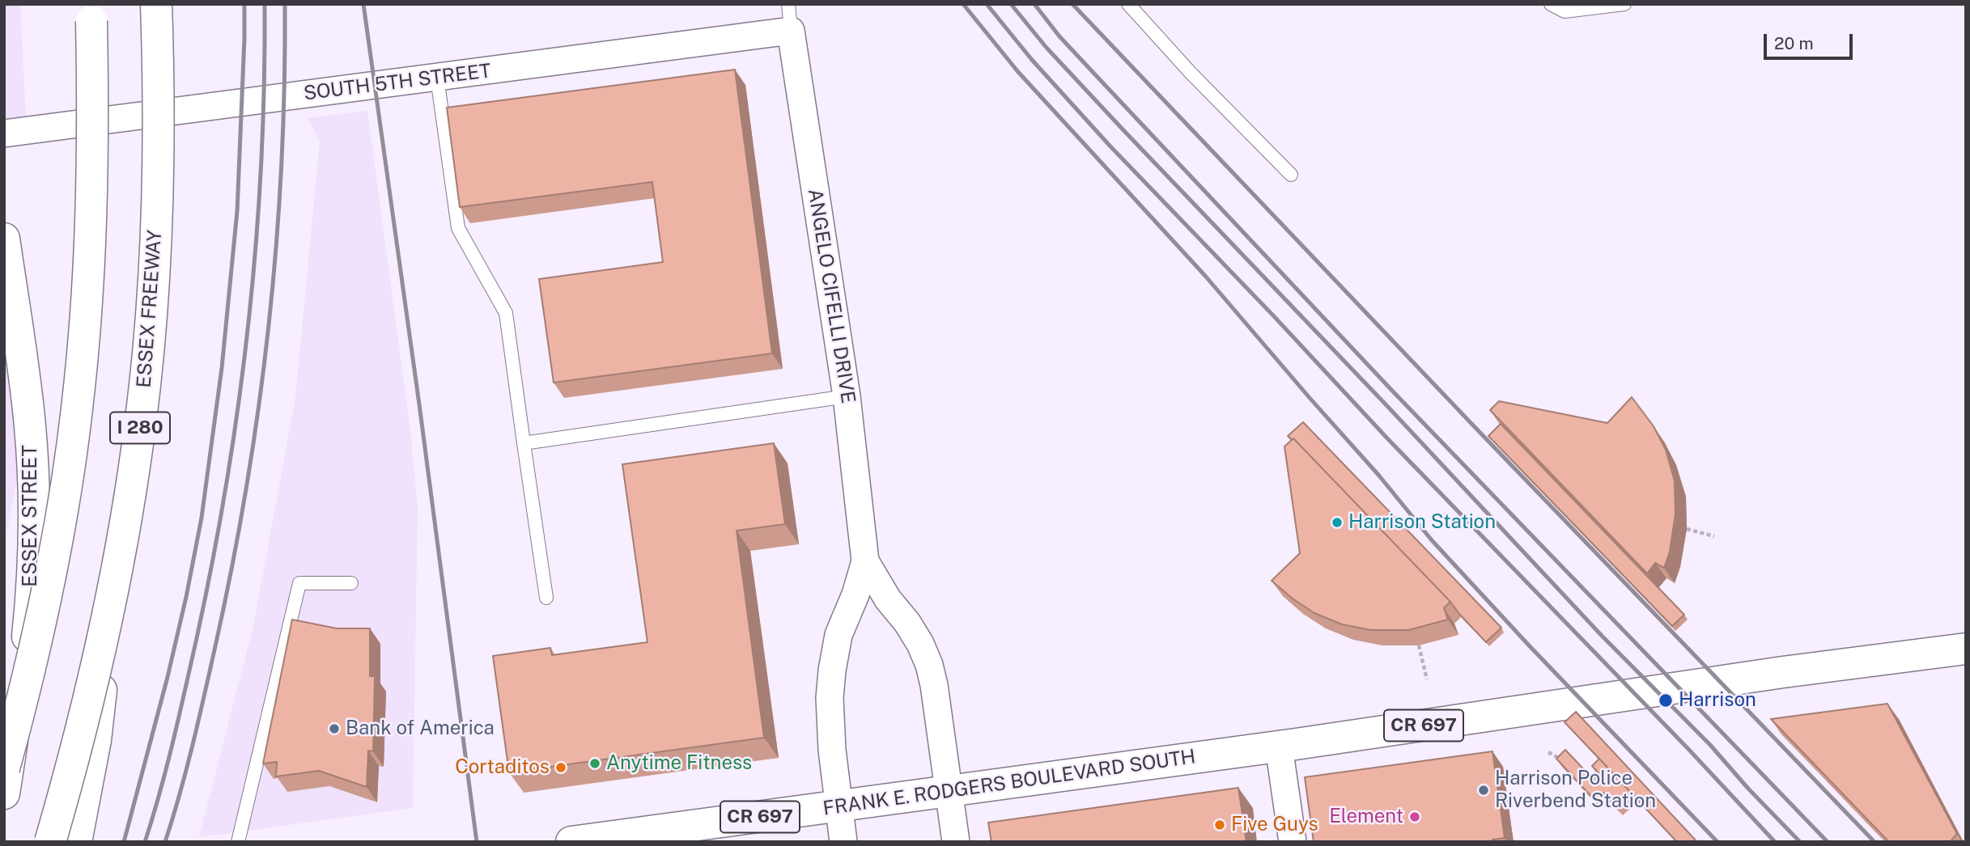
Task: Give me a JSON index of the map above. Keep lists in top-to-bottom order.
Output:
{
  "streets": {
    "main road": [
      "ESSEX FREEWAY",
      "I 280",
      "ESSEX STREET",
      "CR 697",
      "FRANK E. RODGERS BOULEVARD SOUTH"
    ],
    "street": ["SOUTH 5TH STREET", "ANGELO CIFELLI DRIVE"]
  },
  "crossings": [
    ["SOUTH 5TH STREET", "ANGELO CIFELLI DRIVE"],
    ["ANGELO CIFELLI DRIVE", "FRANK E. RODGERS BOULEVARD SOUTH"]
  ],
  "places": [
    "Harrison Station",
    "Harrison",
    "Bank of America",
    "Anytime Fitness",
    "Cortaditos",
    "Harrison Police Riverbend Station",
    "Element",
    "Five Guys"
  ],
  "scale_bar": "20 m"
}
